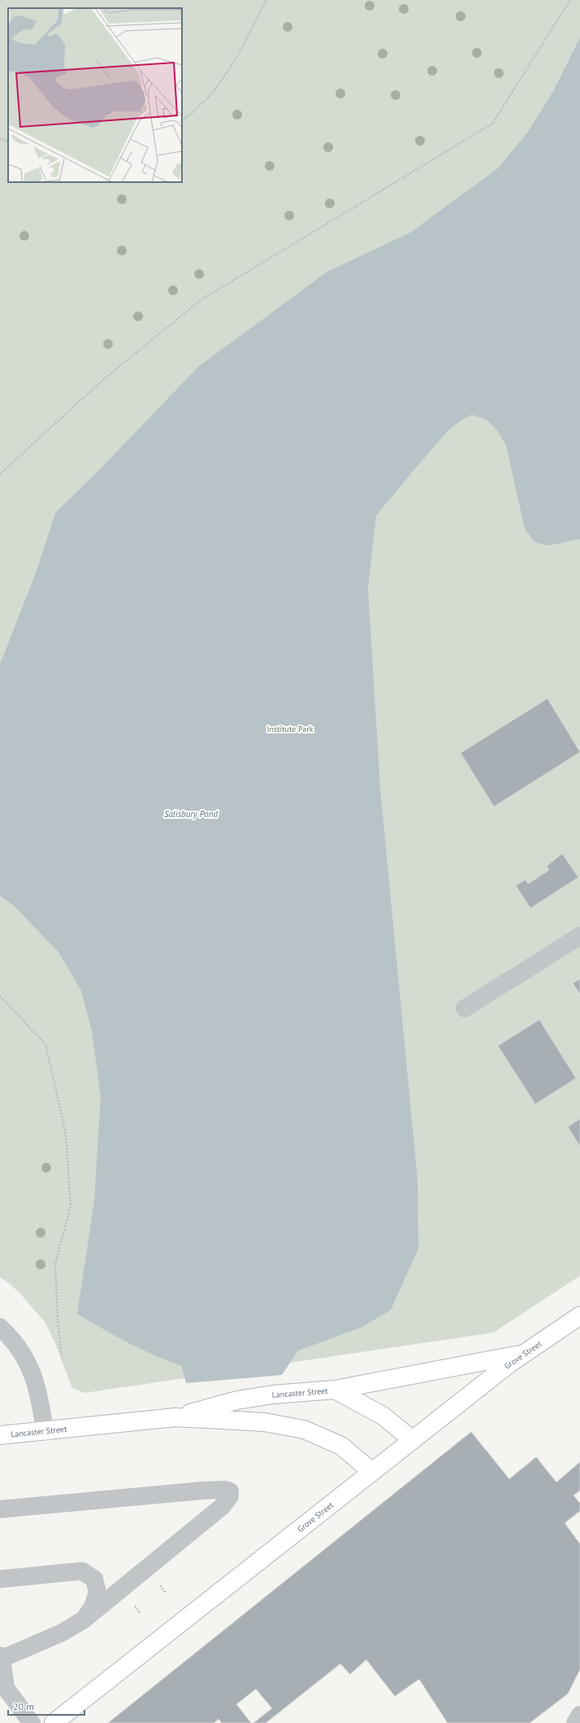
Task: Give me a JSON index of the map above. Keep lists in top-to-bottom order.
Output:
{
  "streets": {
    "main road": ["Grove Street", "Lancaster Street"]
  },
  "crossings": [
    ["Grove Street", "Lancaster Street"]
  ],
  "water": ["Salisbury Pond"],
  "parks": ["Institute Park"],
  "scale_bar": "20 m"
}
